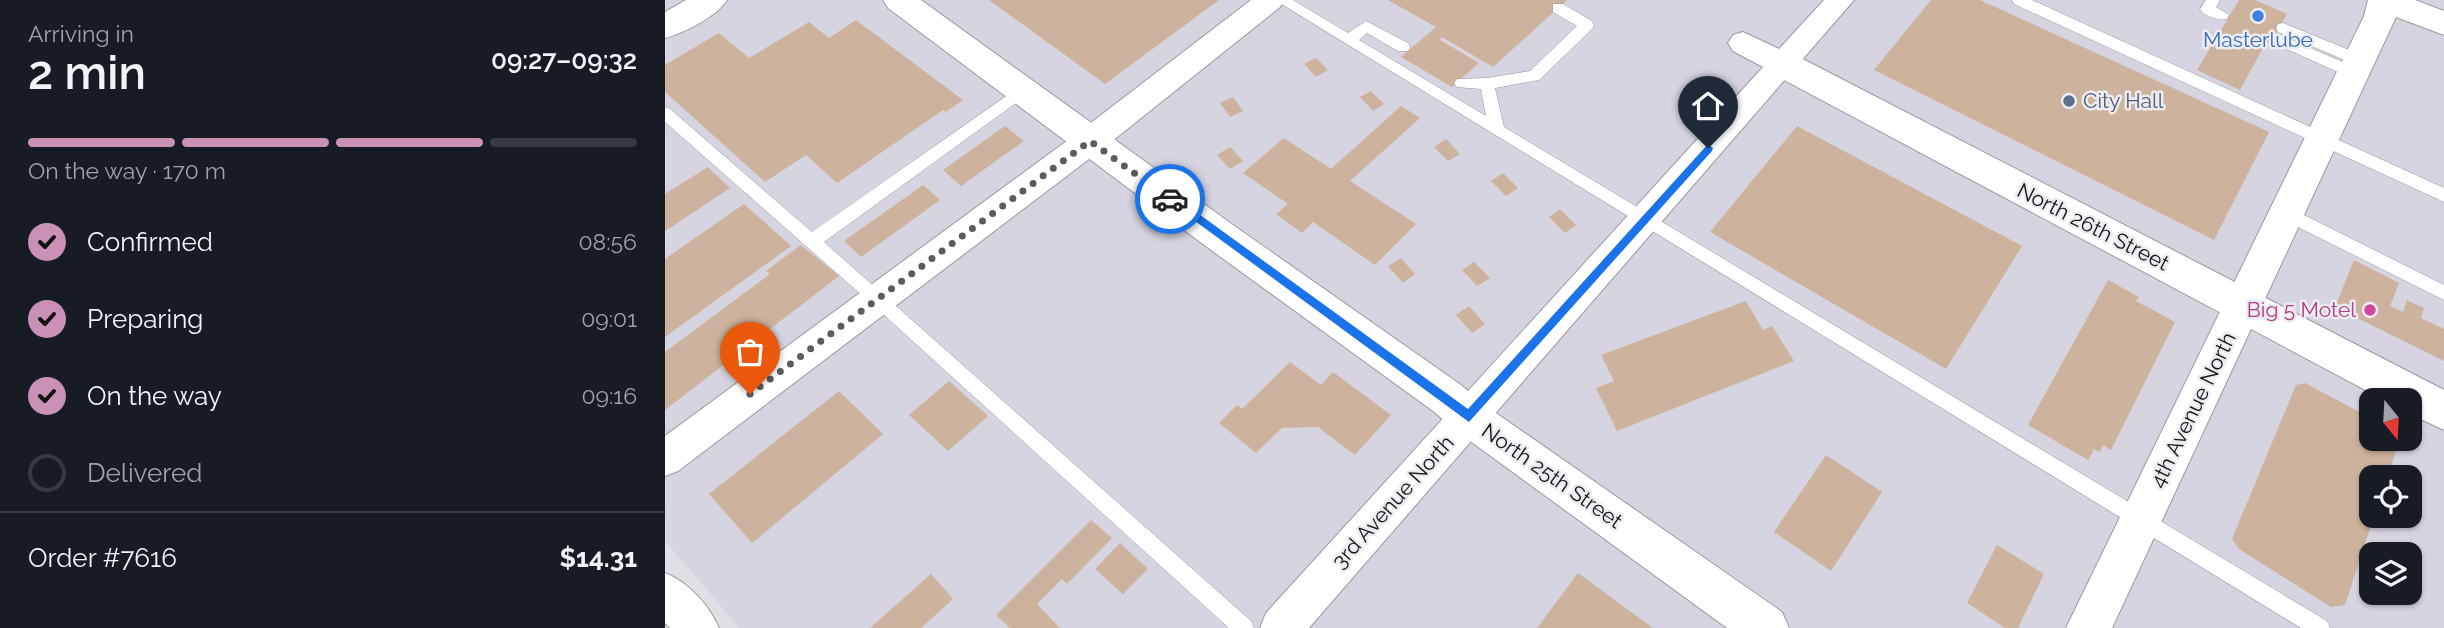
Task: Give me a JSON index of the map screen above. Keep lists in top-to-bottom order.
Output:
{
  "streets": {
    "street": [
      "North 26th Street",
      "4th Avenue North",
      "North 25th Street",
      "3rd Avenue North"
    ]
  },
  "crossings": [
    ["North 26th Street", "4th Avenue North"],
    ["North 26th Street", "3rd Avenue North"],
    ["North 25th Street", "3rd Avenue North"]
  ],
  "places": ["Masterlube", "City Hall", "Big 5 Motel"],
  "north": "bottom",
  "page": {
    "heading": ["2 min", "Arriving in", "09:27–09:32"],
    "panel": ["Order #7616", "$14.31"],
    "bar": "On the way · 170 m",
    "list": [
      ["Confirmed", "08:56"],
      ["Preparing", "09:01"],
      ["On the way", "09:16"],
      "Delivered"
    ]
  }
}
